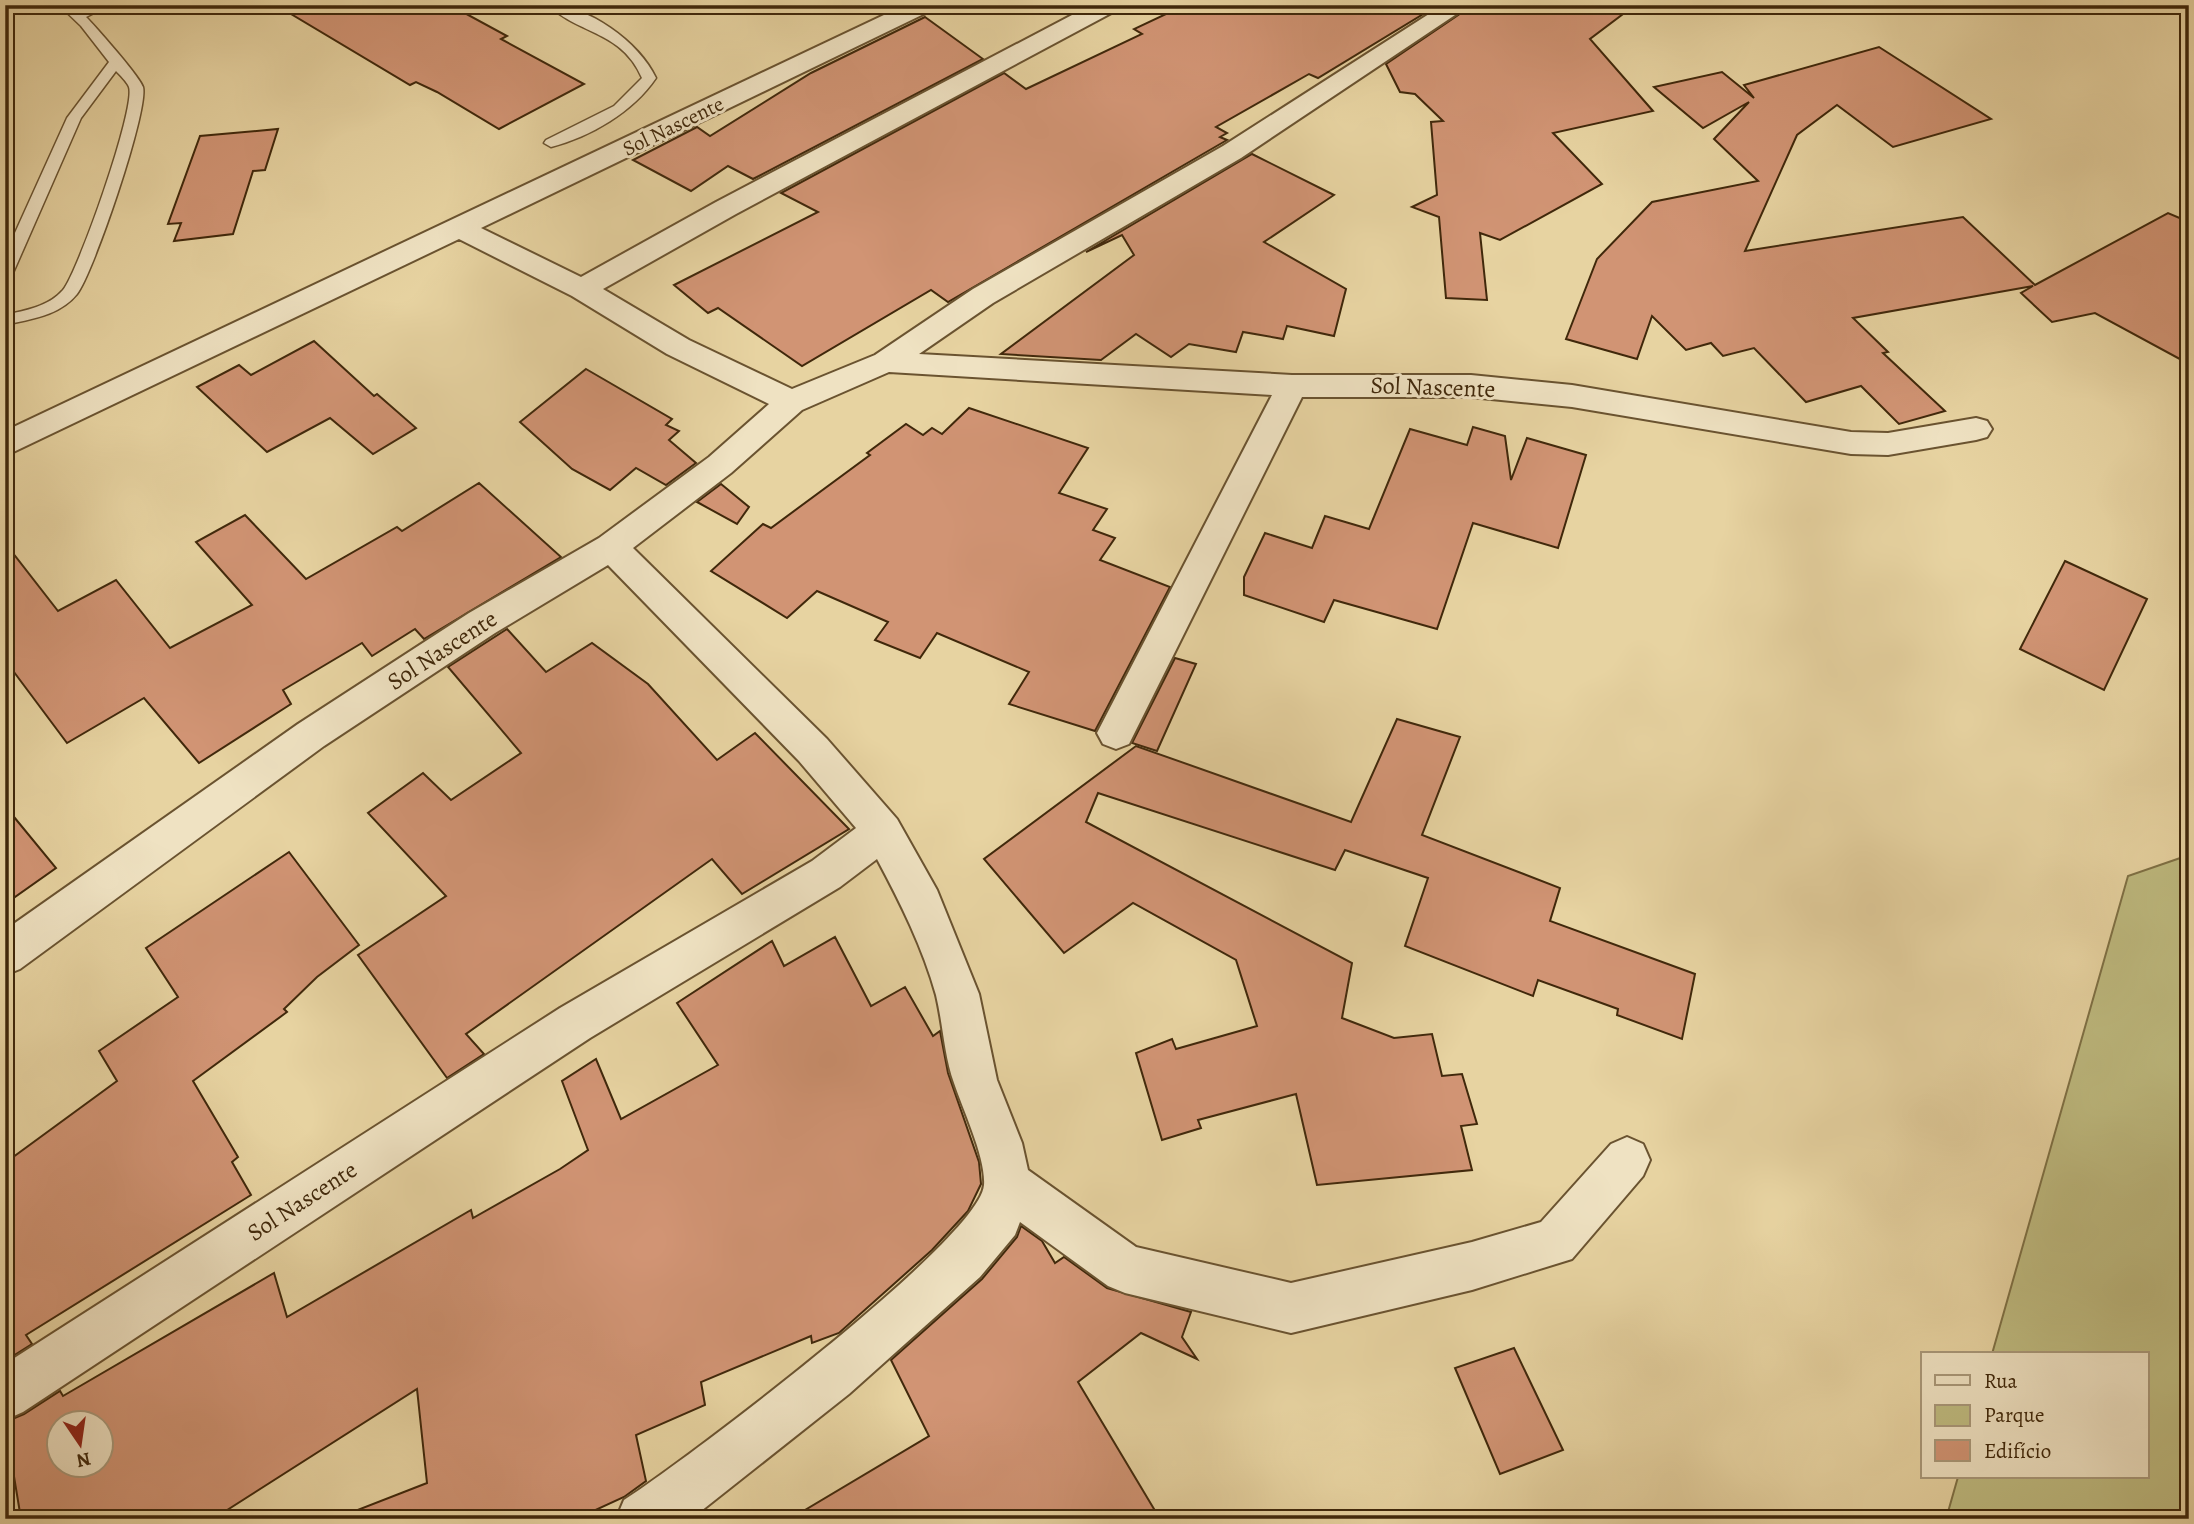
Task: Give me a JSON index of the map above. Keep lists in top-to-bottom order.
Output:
{
  "streets": {
    "street": ["Sol Nascente"]
  },
  "legend": ["Rua", "Parque", "Edifício"],
  "north": "bottom"
}
